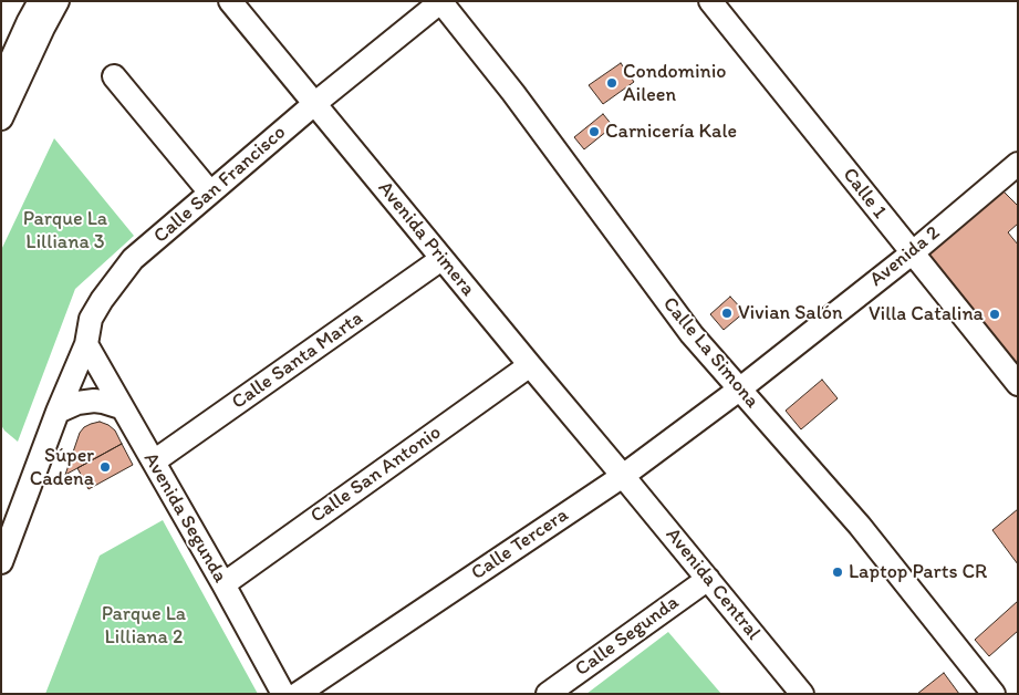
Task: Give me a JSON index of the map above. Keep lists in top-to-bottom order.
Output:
{
  "streets": {
    "street": [
      "Calle San Francisco",
      "Calle 1",
      "Avenida Primera",
      "Avenida 2",
      "Calle La Simona",
      "Calle Santa Marta",
      "Calle San Antonio",
      "Avenida Segunda",
      "Calle Tercera",
      "Avenida Central",
      "Calle Segunda"
    ]
  },
  "crossings": [
    ["Calle San Francisco", "Avenida Primera"],
    ["Calle San Francisco", "Calle La Simona"],
    ["Calle San Francisco", "Avenida Segunda"],
    ["Calle 1", "Avenida 2"],
    ["Avenida Primera", "Calle Santa Marta"],
    ["Avenida Primera", "Calle San Antonio"],
    ["Avenida Primera", "Calle Tercera"],
    ["Avenida Primera", "Avenida Central"],
    ["Avenida 2", "Calle La Simona"],
    ["Avenida 2", "Calle Tercera"],
    ["Calle La Simona", "Calle Tercera"],
    ["Calle Santa Marta", "Avenida Segunda"],
    ["Calle San Antonio", "Avenida Segunda"],
    ["Calle Tercera", "Avenida Central"],
    ["Avenida Central", "Calle Segunda"]
  ],
  "parks": ["Parque La Lilliana 3", "Parque La Lilliana 2"],
  "places": [
    "Condominio Aileen",
    "Carnicería Kale",
    "Vivian Salón",
    "Villa Catalina",
    "Súper Cadena",
    "Laptop Parts CR"
  ]
}
